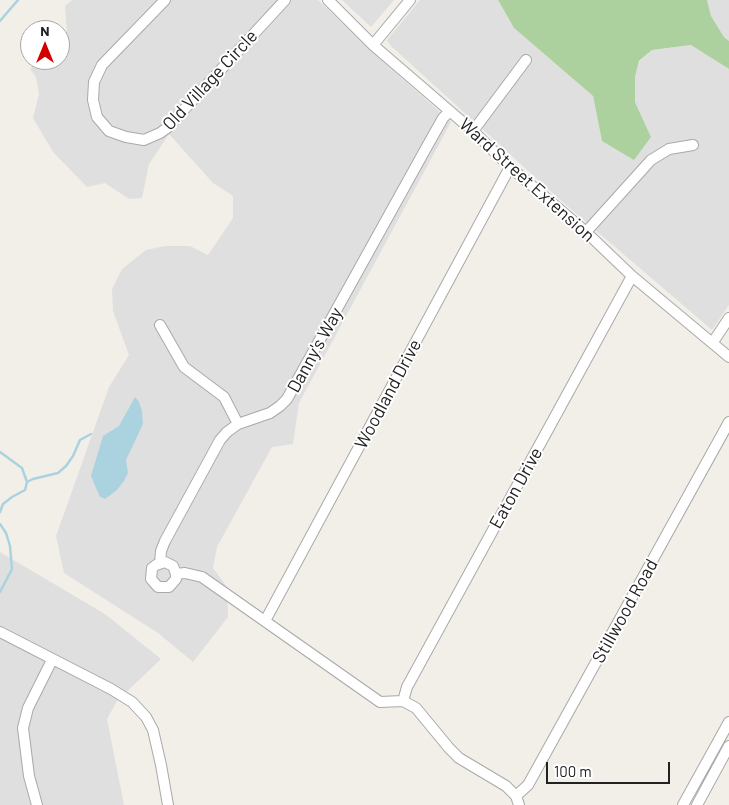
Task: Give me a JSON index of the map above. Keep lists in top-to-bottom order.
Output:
{
  "streets": {
    "street": [
      "Old Village Circle",
      "Ward Street Extension",
      "Danny's Way",
      "Woodland Drive",
      "Eaton Drive",
      "Stillwood Road"
    ]
  },
  "crossings": [
    ["Ward Street Extension", "Danny's Way"],
    ["Ward Street Extension", "Woodland Drive"],
    ["Ward Street Extension", "Eaton Drive"]
  ],
  "scale_bar": "100 m",
  "north": "top"
}
